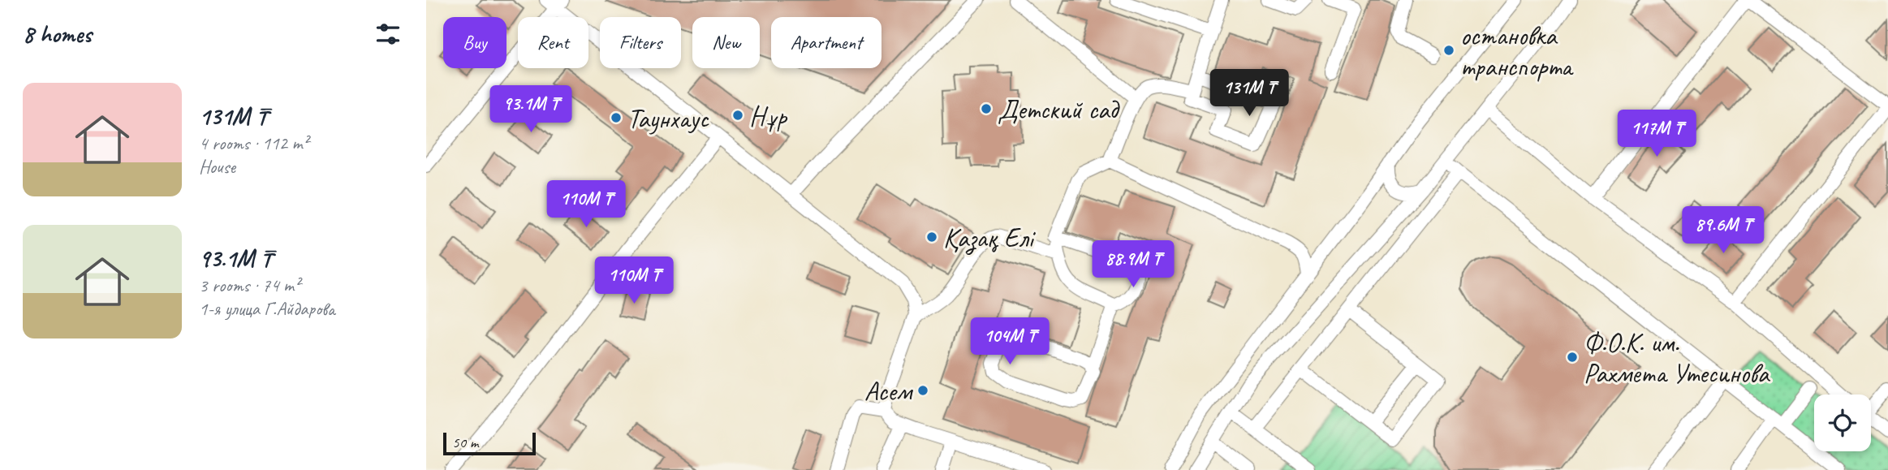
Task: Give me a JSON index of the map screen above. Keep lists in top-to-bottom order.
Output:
{
  "places": [
    "остановка транспорта",
    "Детский сад",
    "Нұр",
    "Таунхаус",
    "Қазақ Елі",
    "Ф.О.К. им. Рахмета Утесинова",
    "Асем"
  ],
  "scale_bar": "50 m",
  "page": {
    "heading": "8 homes",
    "chip": [
      "Buy",
      "Rent",
      "Filters",
      "New",
      "Apartment"
    ],
    "list": [
      {
        "name": "131M ₸",
        "note": "4 rooms · 112 m² · House"
      },
      {
        "name": "93.1M ₸",
        "note": "3 rooms · 74 m² · 1-я улица Г.Айдарова"
      }
    ],
    "price": [
      "131M ₸",
      "93.1M ₸",
      "117M ₸",
      "110M ₸",
      "89.6M ₸",
      "88.9M ₸",
      "110M ₸",
      "104M ₸"
    ],
    "scale": "50 m"
  }
}
